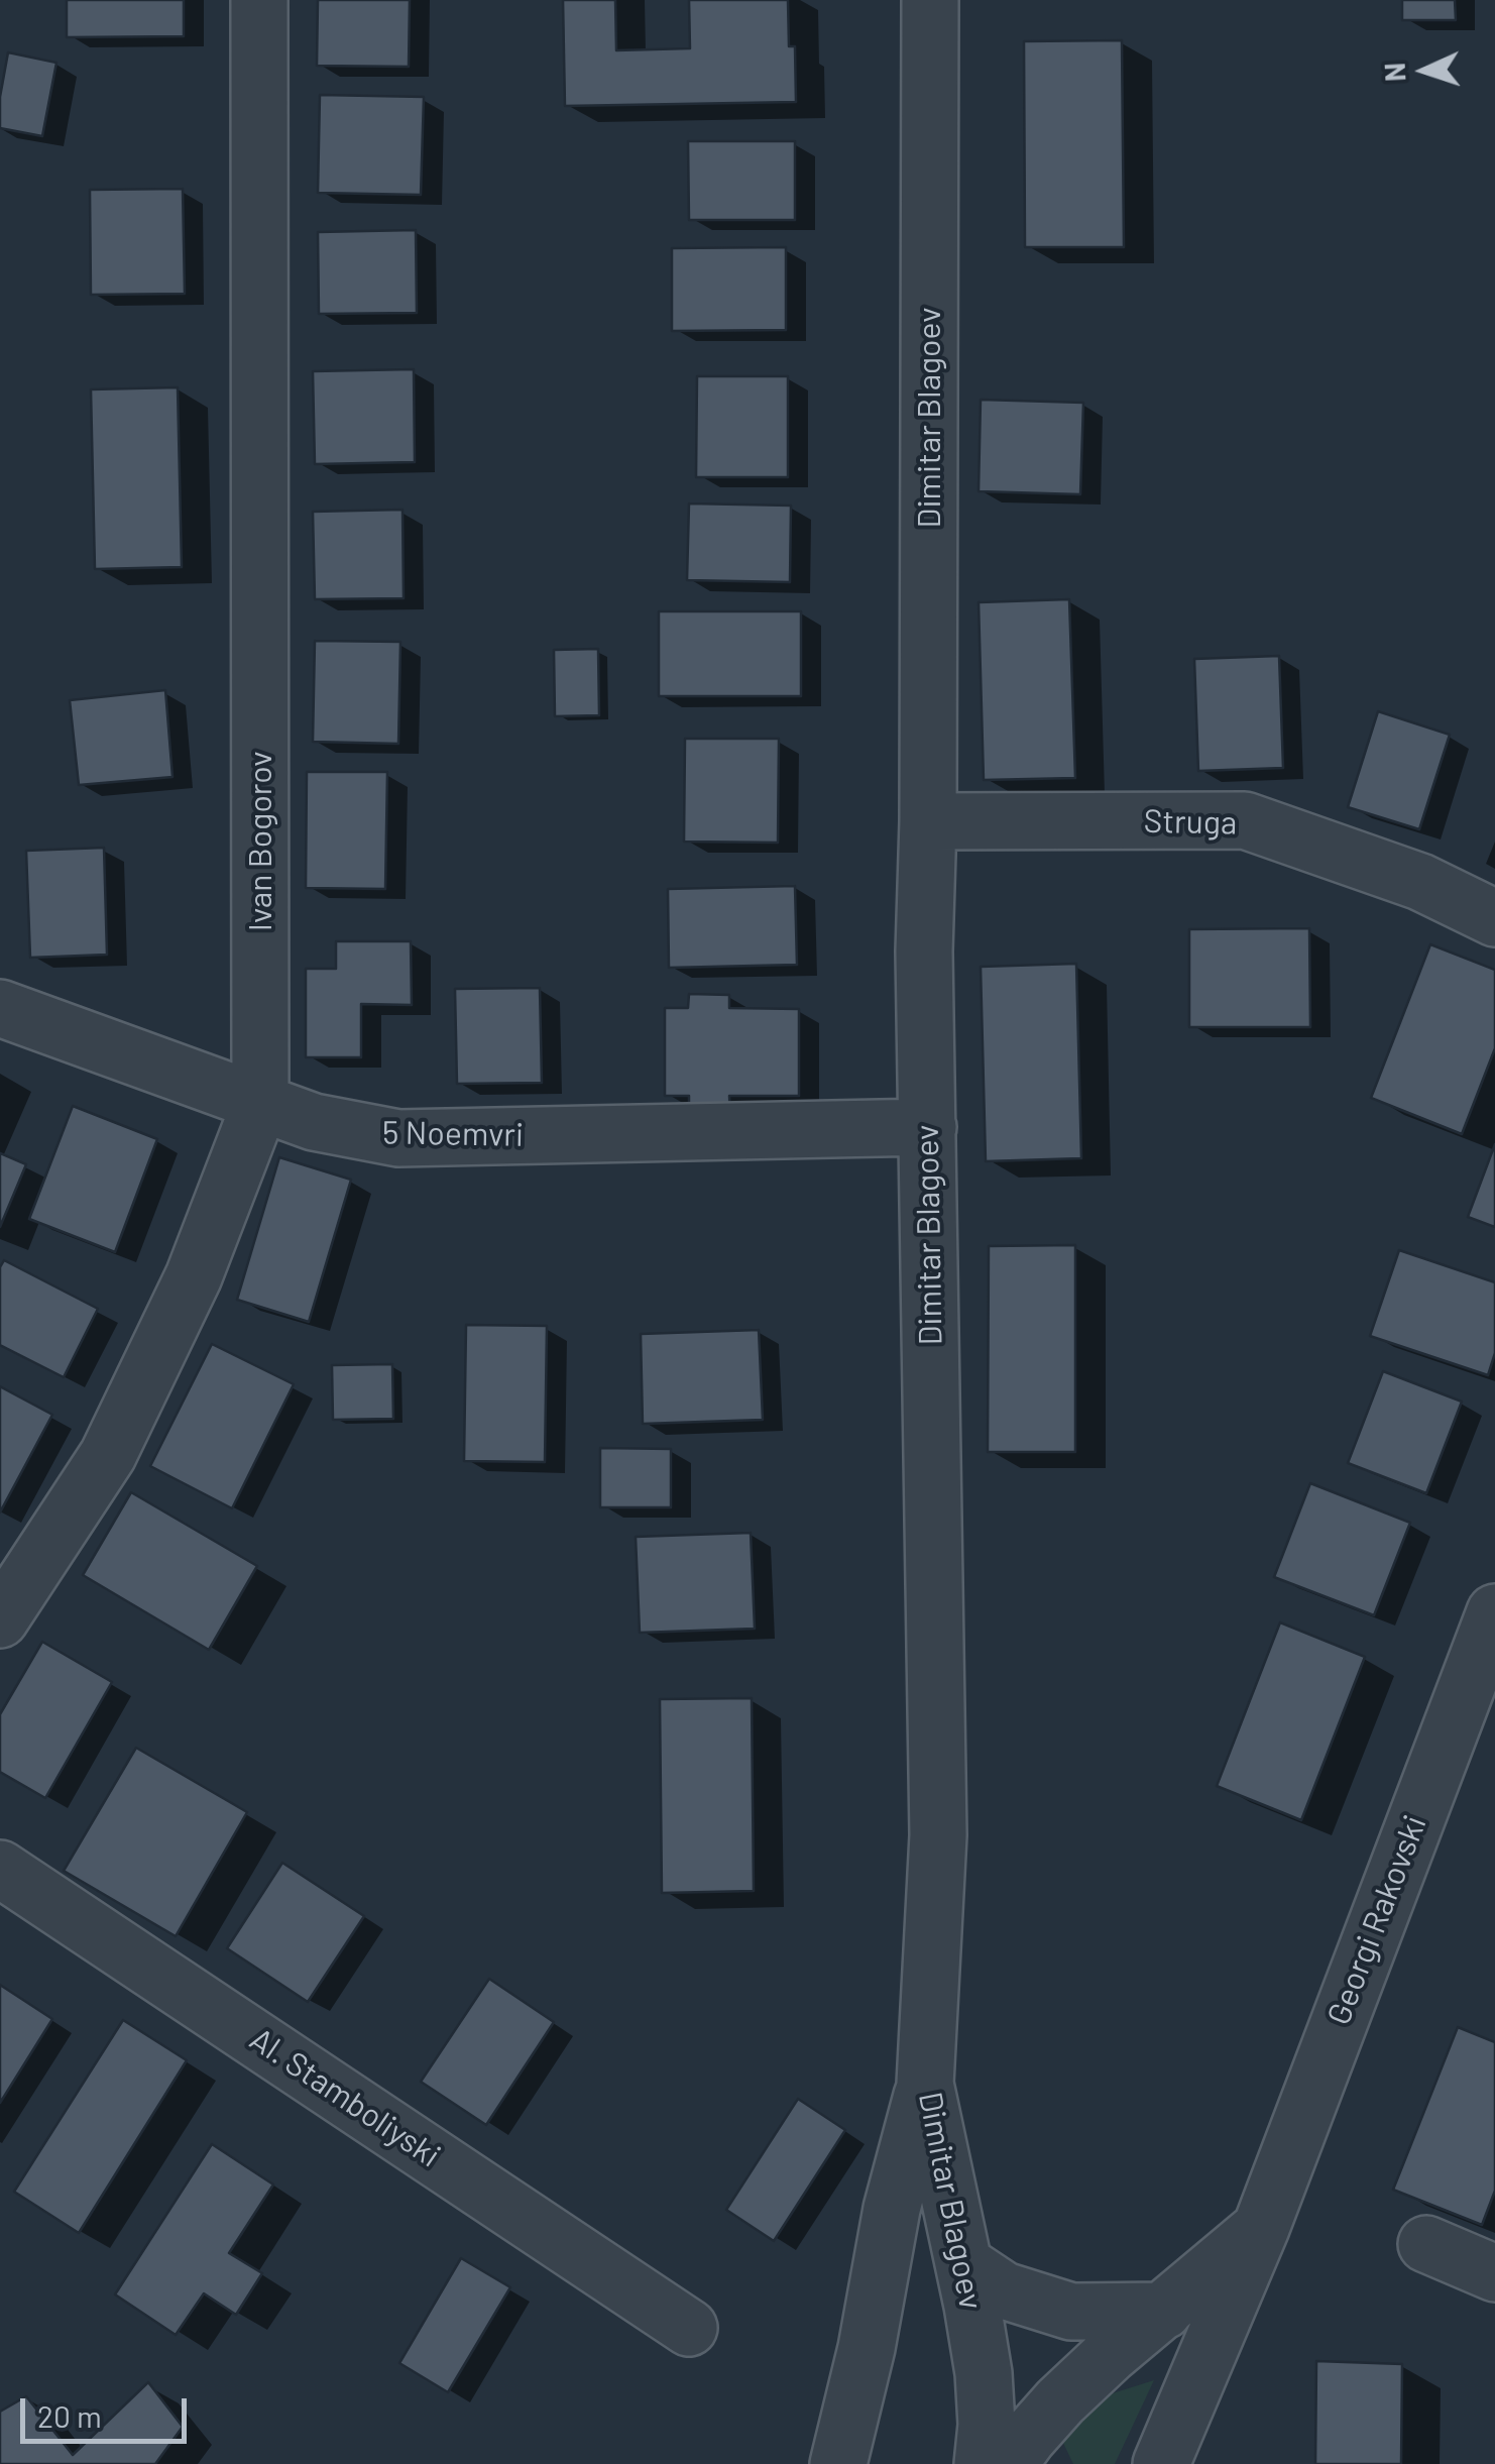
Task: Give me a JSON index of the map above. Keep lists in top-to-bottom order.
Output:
{
  "streets": {
    "street": [
      "Dimitar Blagoev",
      "Struga",
      "Ivan Bogorov",
      "5 Noemvri",
      "Georgi Rakovski",
      "Al. Stamboliyski"
    ]
  },
  "crossings": [
    ["Dimitar Blagoev", "Struga"],
    ["Dimitar Blagoev", "5 Noemvri"],
    ["Ivan Bogorov", "5 Noemvri"]
  ],
  "scale_bar": "20 m",
  "north": "left"
}
